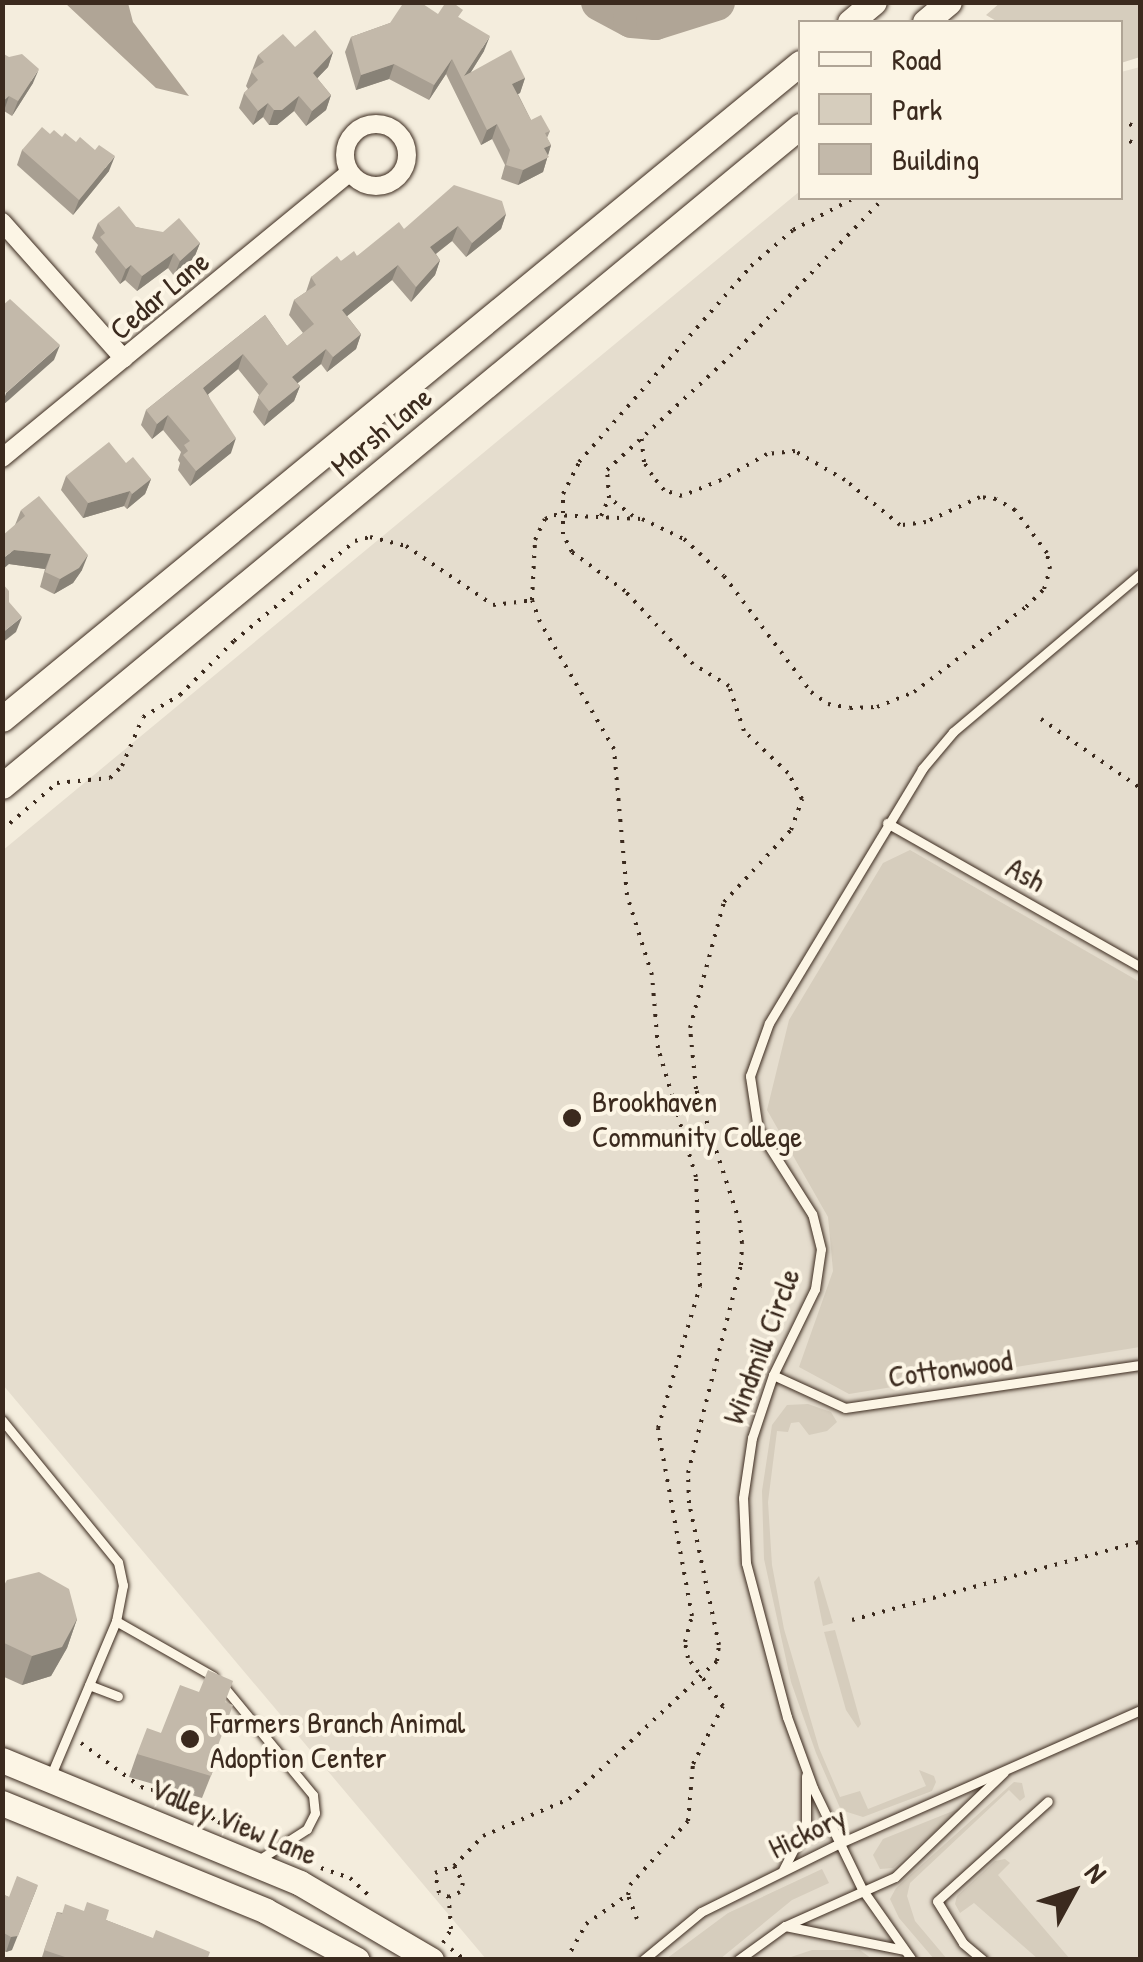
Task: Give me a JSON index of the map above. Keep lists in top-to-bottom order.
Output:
{
  "streets": {
    "main road": ["Marsh Lane", "Valley View Lane"],
    "street": ["Cedar Lane"],
    "lane": [
      "Ash",
      "Windmill Circle",
      "Cottonwood",
      "Hickory"
    ]
  },
  "crossings": [
    ["Ash", "Windmill Circle"],
    ["Windmill Circle", "Cottonwood"],
    ["Windmill Circle", "Hickory"]
  ],
  "places": ["Brookhaven Community College", "Farmers Branch Animal Adoption Center"],
  "legend": ["Road", "Park", "Building"],
  "north": "top right"
}
